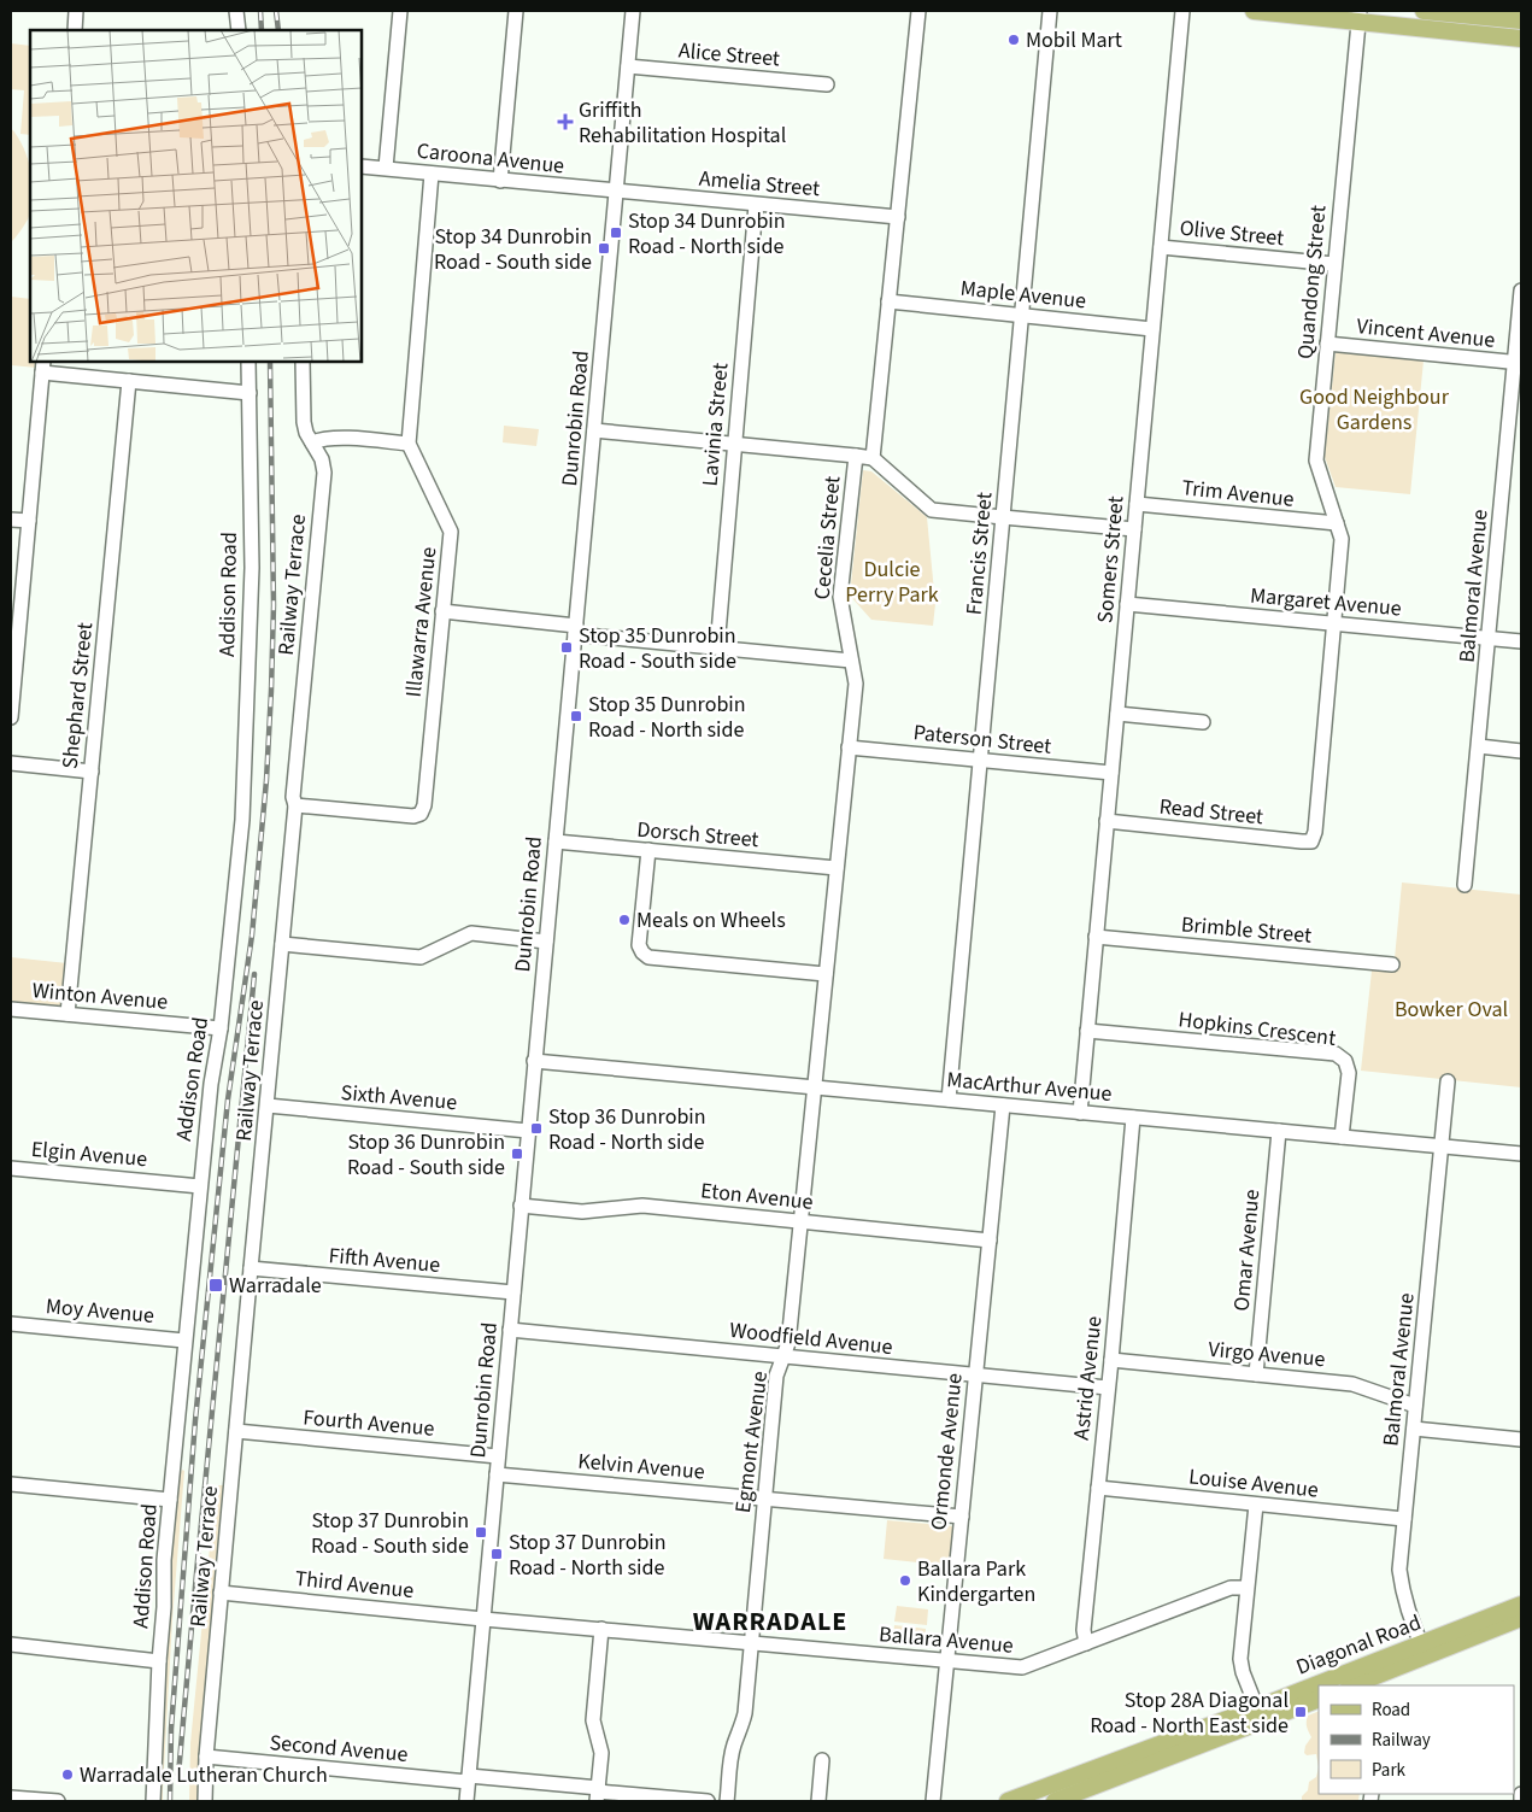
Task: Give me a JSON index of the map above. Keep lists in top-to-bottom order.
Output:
{
  "streets": {
    "main road": ["Diagonal Road"],
    "street": [
      "Alice Street",
      "Caroona Avenue",
      "Amelia Street",
      "Olive Street",
      "Quandong Street",
      "Maple Avenue",
      "Vincent Avenue",
      "Dunrobin Road",
      "Lavinia Street",
      "Trim Avenue",
      "Cecelia Street",
      "Francis Street",
      "Somers Street",
      "Railway Terrace",
      "Balmoral Avenue",
      "Addison Road",
      "Margaret Avenue",
      "Illawarra Avenue",
      "Shephard Street",
      "Paterson Street",
      "Read Street",
      "Dorsch Street",
      "Brimble Street",
      "Winton Avenue",
      "Hopkins Crescent",
      "MacArthur Avenue",
      "Sixth Avenue",
      "Elgin Avenue",
      "Eton Avenue",
      "Omar Avenue",
      "Fifth Avenue",
      "Moy Avenue",
      "Woodfield Avenue",
      "Virgo Avenue",
      "Astrid Avenue",
      "Fourth Avenue",
      "Egmont Avenue",
      "Ormonde Avenue",
      "Kelvin Avenue",
      "Louise Avenue",
      "Third Avenue",
      "Ballara Avenue",
      "Second Avenue"
    ]
  },
  "crossings": [
    ["Alice Street", "Dunrobin Road"],
    ["Caroona Avenue", "Amelia Street"],
    ["Caroona Avenue", "Dunrobin Road"],
    ["Amelia Street", "Dunrobin Road"],
    ["Amelia Street", "Lavinia Street"],
    ["Olive Street", "Quandong Street"],
    ["Olive Street", "Somers Street"],
    ["Quandong Street", "Vincent Avenue"],
    ["Quandong Street", "Trim Avenue"],
    ["Quandong Street", "Margaret Avenue"],
    ["Quandong Street", "Read Street"],
    ["Maple Avenue", "Francis Street"],
    ["Maple Avenue", "Somers Street"],
    ["Vincent Avenue", "Balmoral Avenue"],
    ["Dunrobin Road", "Dorsch Street"],
    ["Dunrobin Road", "MacArthur Avenue"],
    ["Dunrobin Road", "Sixth Avenue"],
    ["Dunrobin Road", "Eton Avenue"],
    ["Dunrobin Road", "Fifth Avenue"],
    ["Dunrobin Road", "Woodfield Avenue"],
    ["Dunrobin Road", "Fourth Avenue"],
    ["Dunrobin Road", "Kelvin Avenue"],
    ["Dunrobin Road", "Third Avenue"],
    ["Dunrobin Road", "Ballara Avenue"],
    ["Dunrobin Road", "Second Avenue"],
    ["Trim Avenue", "Somers Street"],
    ["Cecelia Street", "Paterson Street"],
    ["Cecelia Street", "Dorsch Street"],
    ["Cecelia Street", "MacArthur Avenue"],
    ["Cecelia Street", "Egmont Avenue"],
    ["Francis Street", "Paterson Street"],
    ["Francis Street", "MacArthur Avenue"],
    ["Somers Street", "Margaret Avenue"],
    ["Somers Street", "Paterson Street"],
    ["Somers Street", "Read Street"],
    ["Somers Street", "Brimble Street"],
    ["Somers Street", "Hopkins Crescent"],
    ["Somers Street", "MacArthur Avenue"],
    ["Railway Terrace", "Illawarra Avenue"],
    ["Railway Terrace", "Sixth Avenue"],
    ["Railway Terrace", "Fifth Avenue"],
    ["Railway Terrace", "Fourth Avenue"],
    ["Railway Terrace", "Third Avenue"],
    ["Railway Terrace", "Second Avenue"],
    ["Balmoral Avenue", "Margaret Avenue"],
    ["Balmoral Avenue", "MacArthur Avenue"],
    ["Balmoral Avenue", "Virgo Avenue"],
    ["Balmoral Avenue", "Louise Avenue"],
    ["Balmoral Avenue", "Diagonal Road"],
    ["Addison Road", "Winton Avenue"],
    ["Addison Road", "Elgin Avenue"],
    ["Addison Road", "Moy Avenue"],
    ["Shephard Street", "Winton Avenue"],
    ["Hopkins Crescent", "MacArthur Avenue"],
    ["MacArthur Avenue", "Omar Avenue"],
    ["MacArthur Avenue", "Astrid Avenue"],
    ["MacArthur Avenue", "Egmont Avenue"],
    ["MacArthur Avenue", "Ormonde Avenue"],
    ["Eton Avenue", "Egmont Avenue"],
    ["Eton Avenue", "Ormonde Avenue"],
    ["Omar Avenue", "Virgo Avenue"],
    ["Woodfield Avenue", "Astrid Avenue"],
    ["Woodfield Avenue", "Egmont Avenue"],
    ["Woodfield Avenue", "Ormonde Avenue"],
    ["Virgo Avenue", "Astrid Avenue"],
    ["Astrid Avenue", "Louise Avenue"],
    ["Astrid Avenue", "Ballara Avenue"],
    ["Egmont Avenue", "Kelvin Avenue"],
    ["Egmont Avenue", "Ballara Avenue"],
    ["Ormonde Avenue", "Kelvin Avenue"],
    ["Ormonde Avenue", "Ballara Avenue"],
    ["Third Avenue", "Ballara Avenue"]
  ],
  "districts": ["WARRADALE"],
  "parks": ["Good Neighbour Gardens", "Dulcie Perry Park", "Bowker Oval"],
  "places": {
    "other": [
      "Mobil Mart",
      "Meals on Wheels",
      "Ballara Park Kindergarten",
      "Warradale Lutheran Church"
    ],
    "health": ["Griffith Rehabilitation Hospital"],
    "transit": [
      "Stop 34 Dunrobin Road - North side",
      "Stop 34 Dunrobin Road - South side",
      "Stop 35 Dunrobin Road - South side",
      "Stop 35 Dunrobin Road - North side",
      "Stop 36 Dunrobin Road - North side",
      "Stop 36 Dunrobin Road - South side",
      "Warradale",
      "Stop 37 Dunrobin Road - South side",
      "Stop 37 Dunrobin Road - North side",
      "Stop 28A Diagonal Road - North East side"
    ]
  },
  "legend": ["Road", "Railway", "Park"]
}
